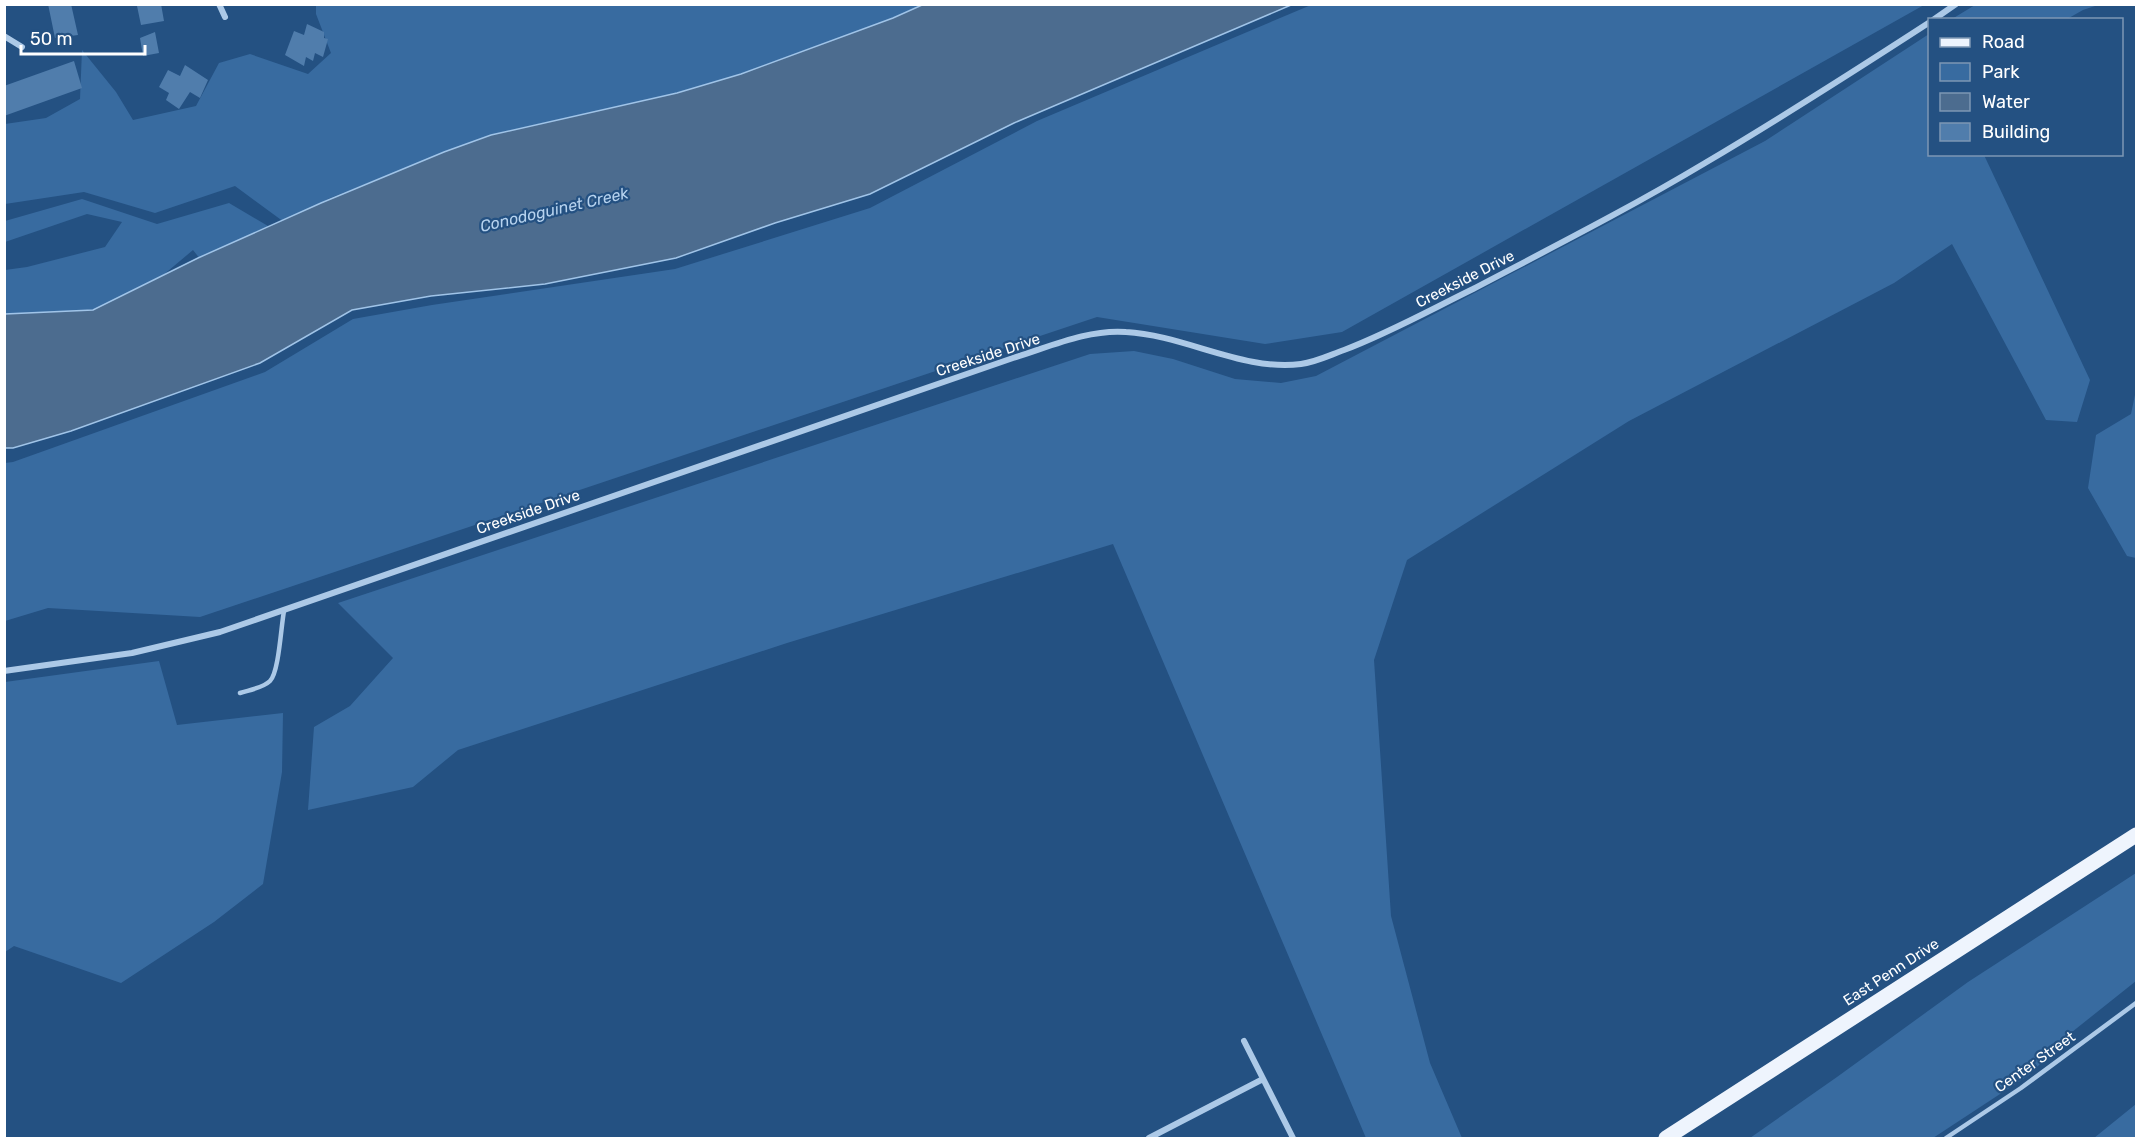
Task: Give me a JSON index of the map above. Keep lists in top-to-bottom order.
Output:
{
  "streets": {
    "main road": ["East Penn Drive"],
    "street": ["Creekside Drive"],
    "lane": ["Center Street"]
  },
  "water": ["Conodoguinet Creek"],
  "legend": [
    "Road",
    "Park",
    "Water",
    "Building"
  ],
  "scale_bar": "50 m"
}
